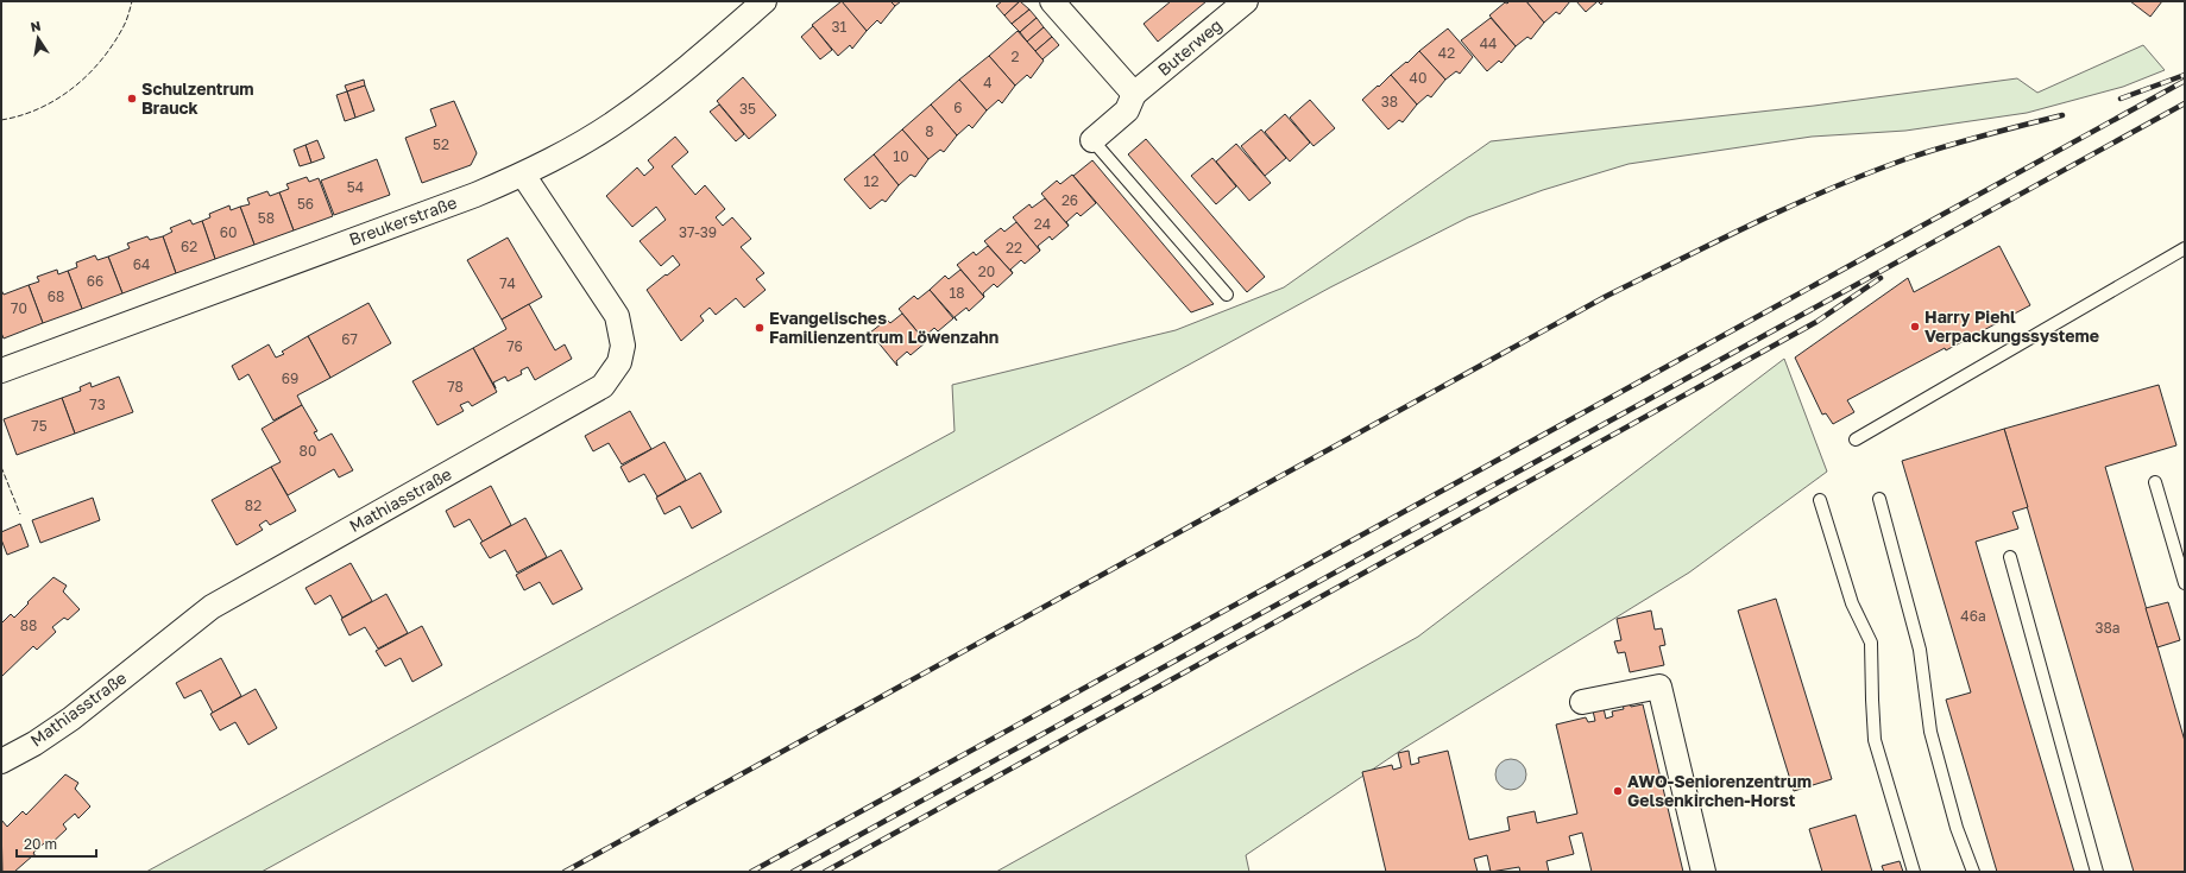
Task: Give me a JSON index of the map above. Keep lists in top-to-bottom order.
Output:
{
  "streets": {
    "street": ["Buterweg", "Breukerstraße", "Mathiasstraße"]
  },
  "crossings": [
    ["Breukerstraße", "Mathiasstraße"]
  ],
  "places": [
    "Schulzentrum Brauck",
    "Harry Piehl Verpackungssysteme",
    "Evangelisches Familienzentrum Löwenzahn",
    "AWO-Seniorenzentrum Gelsenkirchen-Horst"
  ],
  "house_numbers": [
    "31",
    "44",
    "42",
    "2",
    "40",
    "4",
    "38",
    "6",
    "35",
    "8",
    "52",
    "10",
    "12",
    "54",
    "26",
    "56",
    "58",
    "24",
    "60",
    "37-39",
    "62",
    "22",
    "64",
    "20",
    "66",
    "74",
    "18",
    "68",
    "70",
    "67",
    "76",
    "69",
    "78",
    "73",
    "75",
    "80",
    "82",
    "46a",
    "88",
    "38a"
  ],
  "scale_bar": "20 m",
  "north": "top"
}
